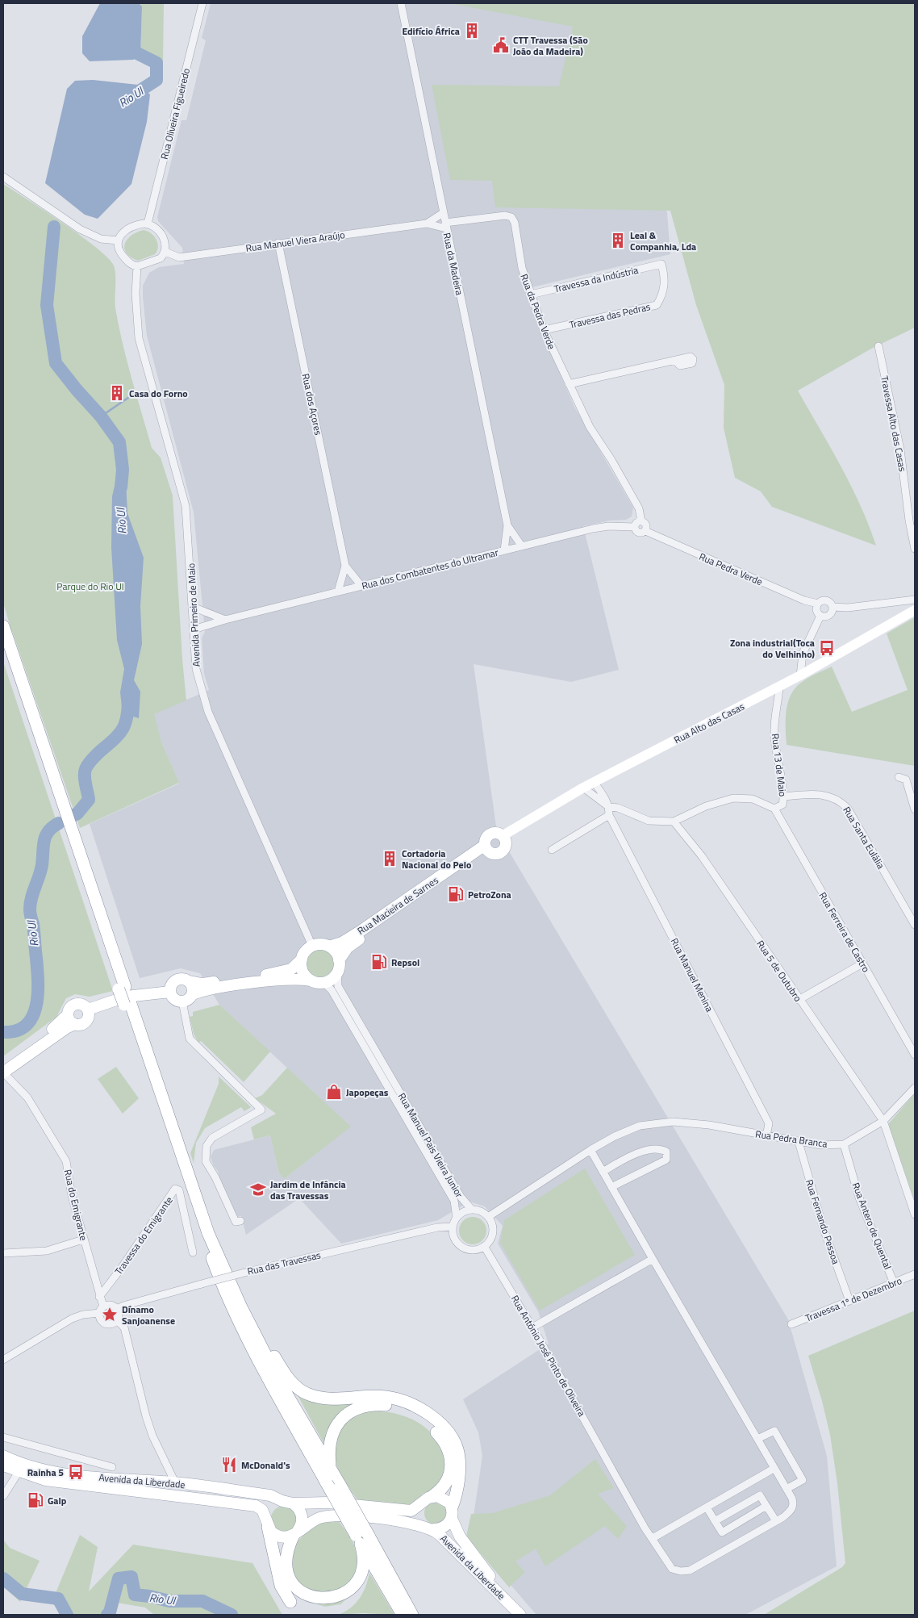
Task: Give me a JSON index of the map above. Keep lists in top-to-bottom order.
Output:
{
  "streets": {
    "main road": ["Rua Alto das Casas", "Rua Macieira de Sarnes", "Avenida da Liberdade"],
    "street": [
      "Rua Oliveira Figueiredo",
      "Rua Manuel Viera Araújo",
      "Rua da Madeira",
      "Travessa da Indústria",
      "Rua da Pedra Verde",
      "Travessa das Pedras",
      "Rua dos Açores",
      "Travessa Alto das Casas",
      "Rua dos Combatentes do Ultramar",
      "Rua Pedra Verde",
      "Avenida Primeiro de Maio",
      "Rua 13 de Maio",
      "Rua Santa Eulália",
      "Rua Ferreira de Castro",
      "Rua 5 de Outubro",
      "Rua Manuel Menina",
      "Rua Pedra Branca",
      "Rua Manuel Pais Vieira Junior",
      "Rua do Emigrante",
      "Rua Fernando Pessoa",
      "Rua Antero de Quental",
      "Travessa do Emigrante",
      "Rua das Travessas",
      "Travessa 1º de Dezembro",
      "Rua António José Pinto de Oliveira"
    ]
  },
  "crossings": [
    ["Rua Oliveira Figueiredo", "Rua Manuel Viera Araújo"],
    ["Rua Oliveira Figueiredo", "Avenida Primeiro de Maio"],
    ["Rua Manuel Viera Araújo", "Rua da Madeira"],
    ["Rua Manuel Viera Araújo", "Rua da Pedra Verde"],
    ["Rua Manuel Viera Araújo", "Rua dos Açores"],
    ["Rua Manuel Viera Araújo", "Avenida Primeiro de Maio"],
    ["Rua da Madeira", "Rua da Pedra Verde"],
    ["Rua da Madeira", "Rua dos Combatentes do Ultramar"],
    ["Travessa da Indústria", "Rua da Pedra Verde"],
    ["Travessa da Indústria", "Travessa das Pedras"],
    ["Rua da Pedra Verde", "Travessa das Pedras"],
    ["Rua da Pedra Verde", "Rua dos Combatentes do Ultramar"],
    ["Rua da Pedra Verde", "Rua Pedra Verde"],
    ["Rua dos Açores", "Rua dos Combatentes do Ultramar"],
    ["Rua dos Combatentes do Ultramar", "Rua Pedra Verde"],
    ["Rua dos Combatentes do Ultramar", "Avenida Primeiro de Maio"],
    ["Avenida Primeiro de Maio", "Rua Macieira de Sarnes"],
    ["Avenida Primeiro de Maio", "Rua Manuel Pais Vieira Junior"],
    ["Rua Alto das Casas", "Rua 13 de Maio"],
    ["Rua Alto das Casas", "Rua Macieira de Sarnes"],
    ["Rua 13 de Maio", "Rua Santa Eulália"],
    ["Rua 13 de Maio", "Rua Ferreira de Castro"],
    ["Rua 13 de Maio", "Rua 5 de Outubro"],
    ["Rua Macieira de Sarnes", "Rua Manuel Pais Vieira Junior"],
    ["Rua 5 de Outubro", "Rua Pedra Branca"],
    ["Rua Manuel Menina", "Rua Pedra Branca"],
    ["Rua Pedra Branca", "Rua Fernando Pessoa"],
    ["Rua Pedra Branca", "Rua Antero de Quental"],
    ["Rua Manuel Pais Vieira Junior", "Rua das Travessas"],
    ["Rua Manuel Pais Vieira Junior", "Rua António José Pinto de Oliveira"],
    ["Rua do Emigrante", "Travessa do Emigrante"],
    ["Rua do Emigrante", "Rua das Travessas"],
    ["Rua Fernando Pessoa", "Travessa 1º de Dezembro"],
    ["Rua Antero de Quental", "Travessa 1º de Dezembro"],
    ["Rua das Travessas", "Rua António José Pinto de Oliveira"]
  ],
  "water": ["Rio Ul"],
  "parks": ["Parque do Rio Ul"],
  "places": {
    "building": [
      "Edifício África",
      "Leal & Companhia, Lda",
      "Casa do Forno",
      "Cortadoria Nacional do Pelo"
    ],
    "public building": ["CTT Travessa (São João da Madeira)"],
    "bus stop": ["Zona industrial(Toca do Velhinho)", "Rainha 5"],
    "fuel station": ["PetroZona", "Repsol", "Galp"],
    "shop": ["Japopeças"],
    "school or university": ["Jardim de Infância das Travessas"],
    "place": ["Dínamo Sanjoanense"],
    "restaurant": ["McDonald's"]
  }
}
